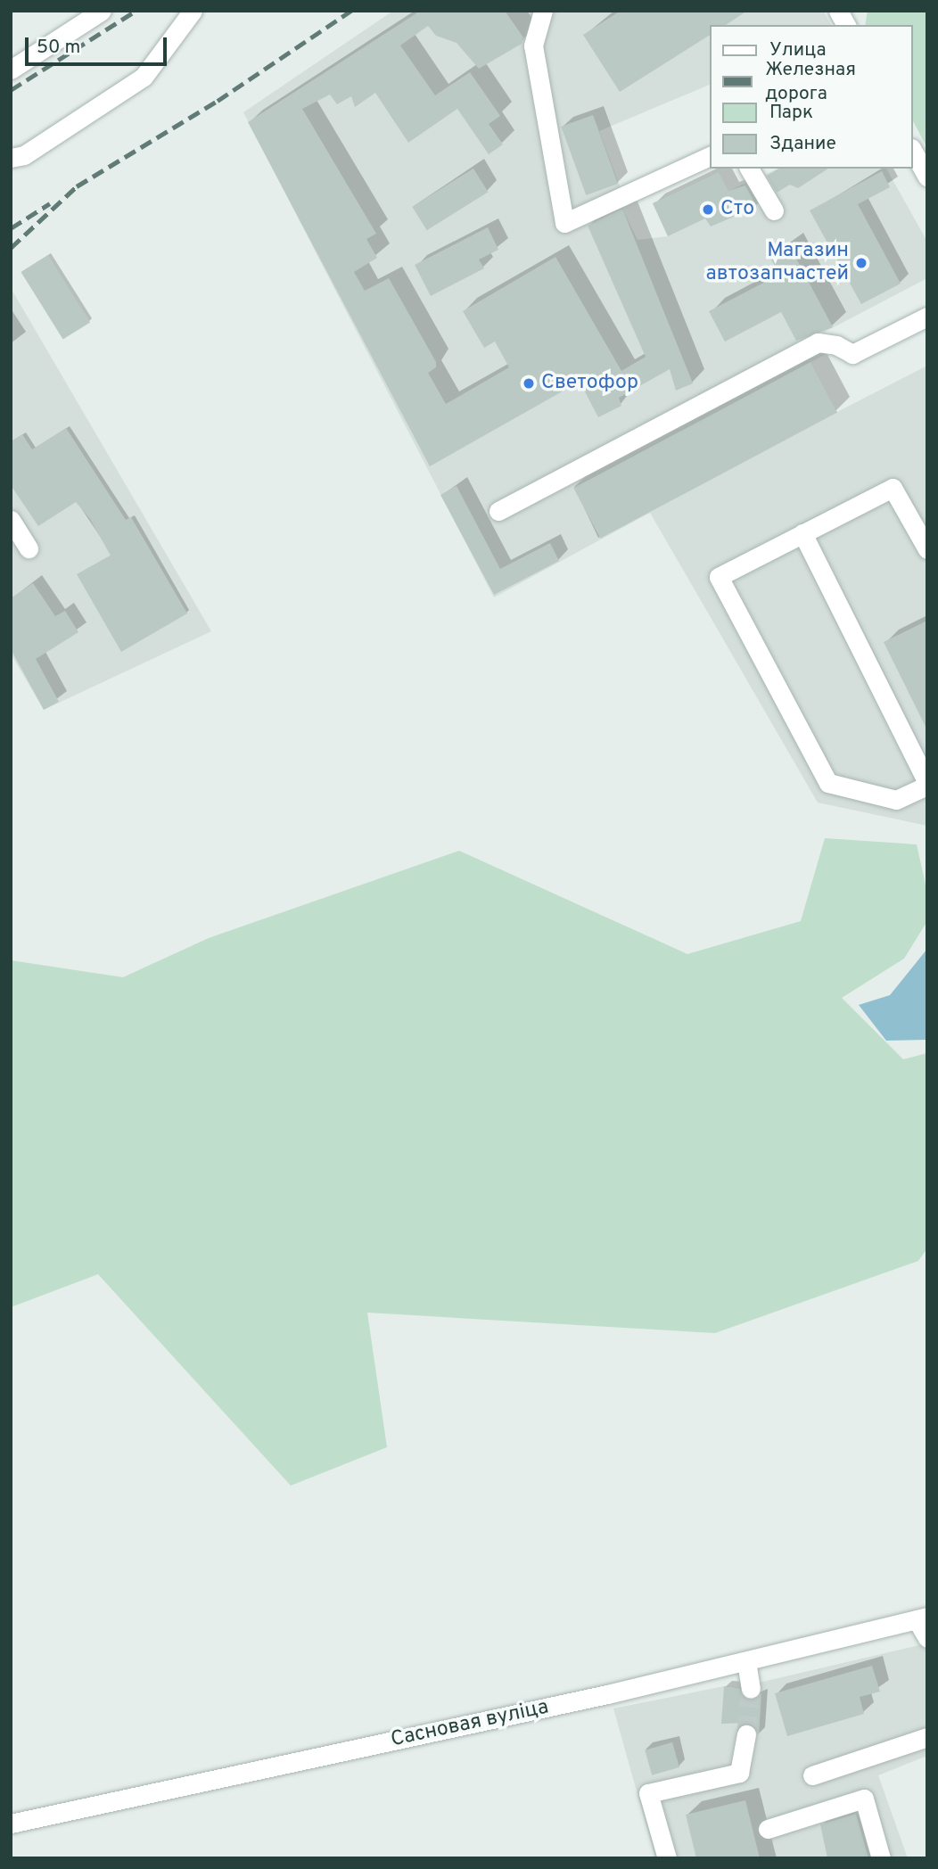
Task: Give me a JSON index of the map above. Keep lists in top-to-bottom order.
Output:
{
  "streets": {
    "street": ["Сасновая вуліца"]
  },
  "places": ["Сто", "Магазин автозапчастей", "Светофор"],
  "legend": [
    "Улица",
    "Железная дорога",
    "Парк",
    "Здание"
  ],
  "scale_bar": "50 m"
}
